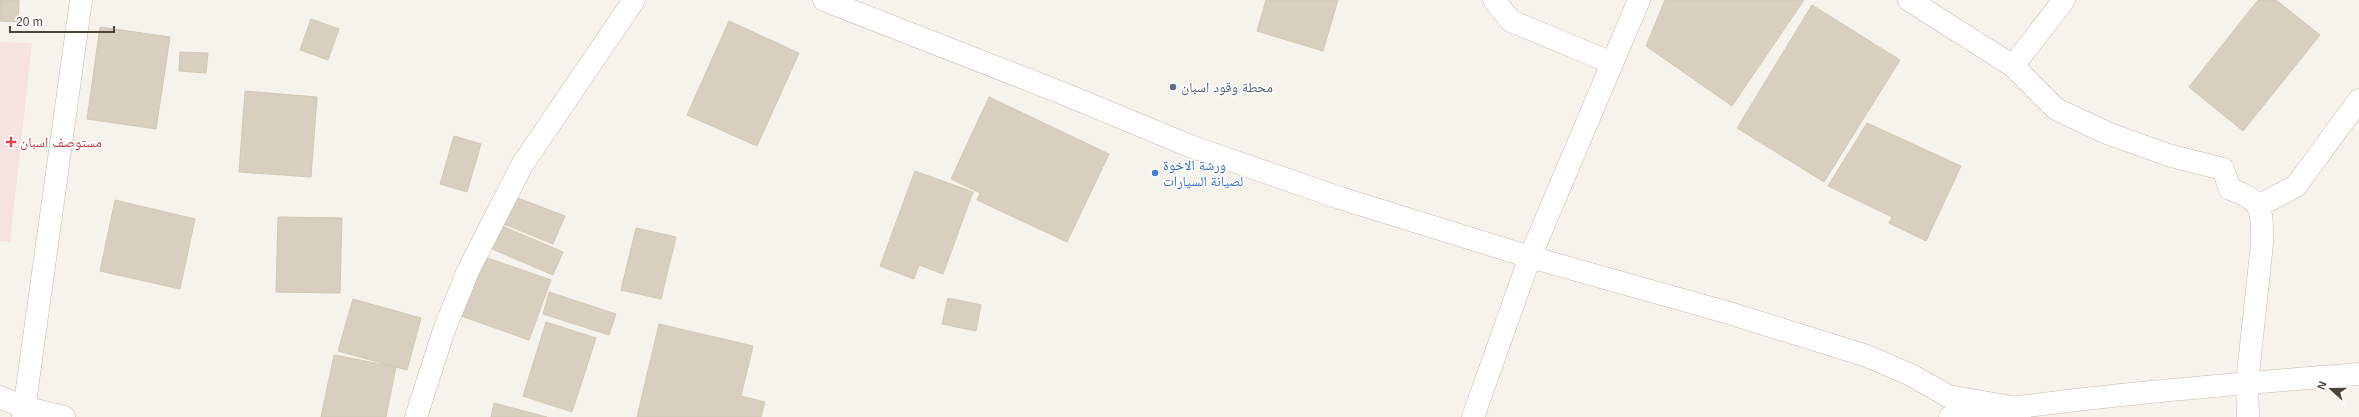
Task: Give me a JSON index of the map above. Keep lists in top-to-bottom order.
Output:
{
  "places": {
    "other": ["محطة وقود اسبان", "ورشة الاخوة لصيانة السيارات"],
    "health": ["مستوصف اسبان"]
  },
  "scale_bar": "20 m",
  "north": "left"
}
